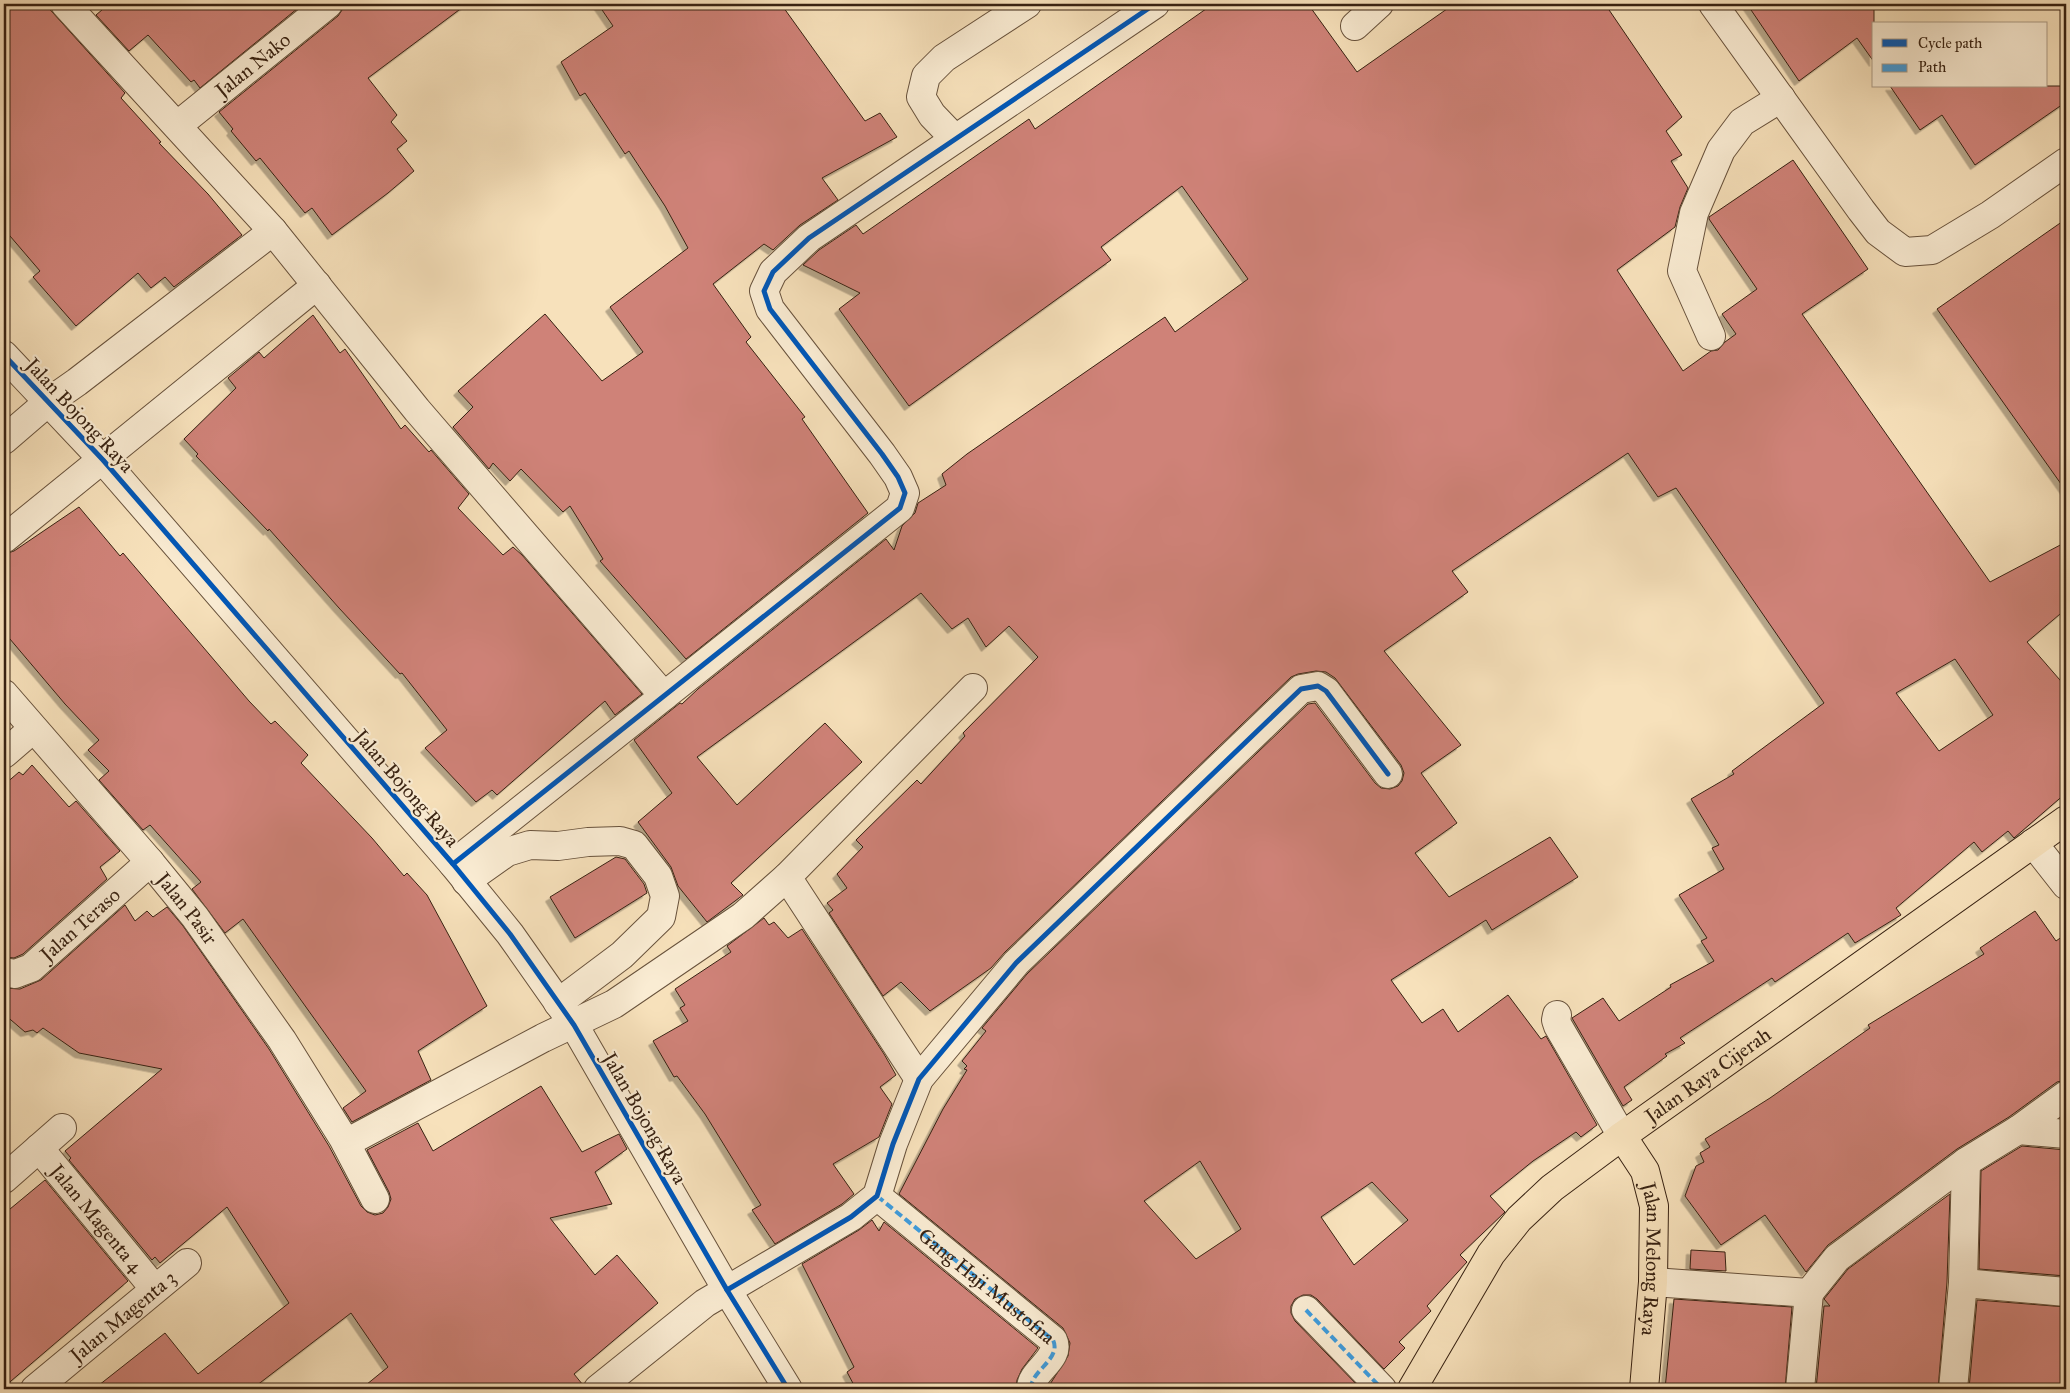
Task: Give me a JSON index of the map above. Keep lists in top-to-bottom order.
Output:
{
  "streets": {
    "main road": ["Jalan Raya Cijerah", "Jalan Melong Raya"],
    "street": [
      "Jalan Nako",
      "Jalan Bojong Raya",
      "Jalan Pasir",
      "Jalan Teraso",
      "Jalan Magenta 4",
      "Gang Haji Mustofna",
      "Jalan Magenta 3"
    ]
  },
  "crossings": [
    ["Jalan Pasir", "Jalan Teraso"],
    ["Jalan Raya Cijerah", "Jalan Melong Raya"],
    ["Jalan Magenta 4", "Jalan Magenta 3"]
  ],
  "legend": ["Cycle path", "Path"]
}
